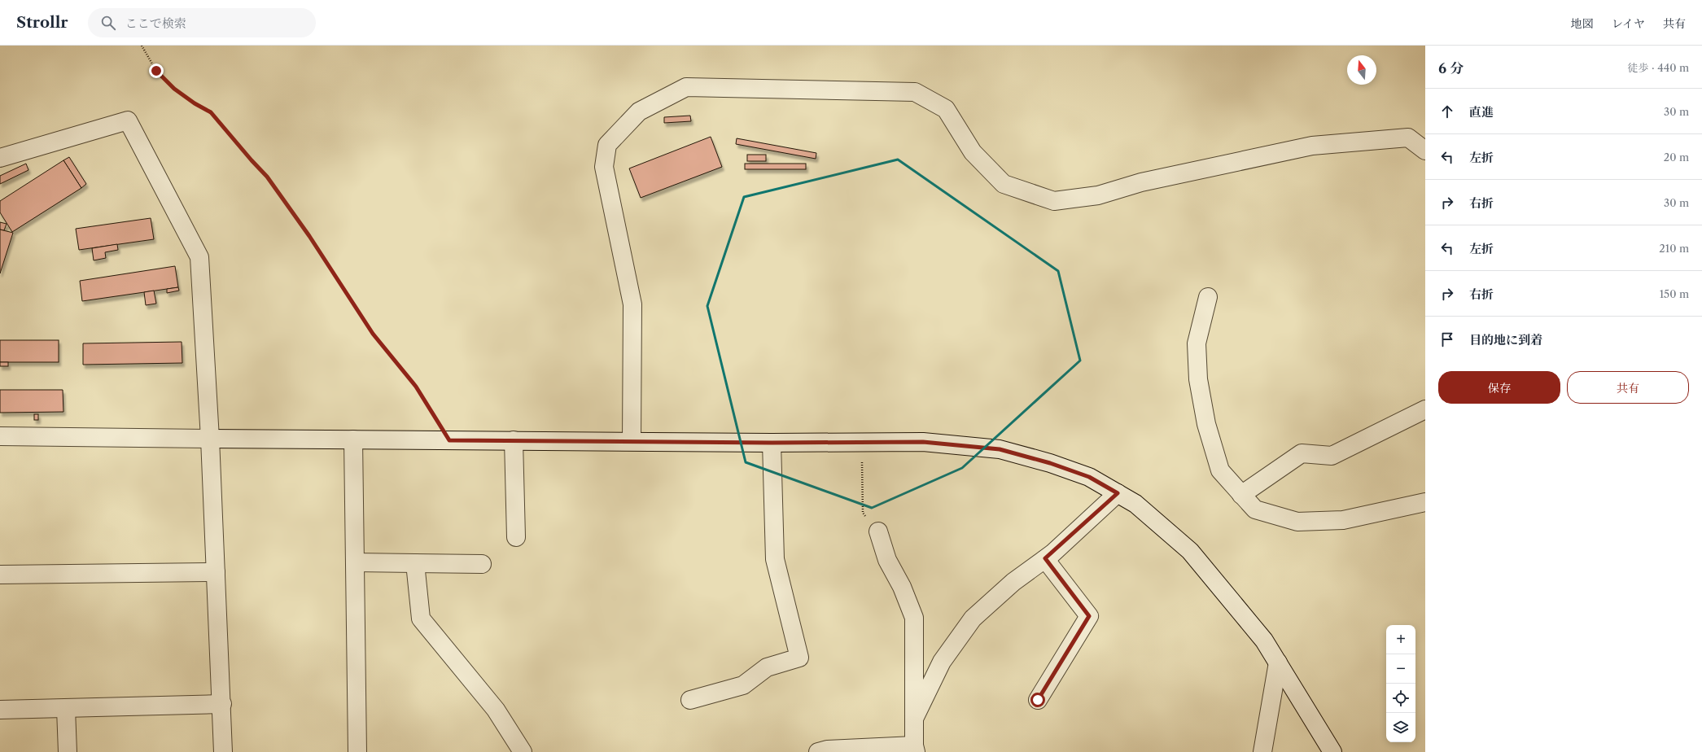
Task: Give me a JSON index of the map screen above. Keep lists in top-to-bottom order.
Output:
{
  "north": "top",
  "page": {
    "header": "Strollr",
    "search": "ここで検索",
    "nav": ["地図", "レイヤ", "共有"],
    "heading": ["6 分", "徒歩 · 440 m"],
    "list": [
      ["直進", "30 m"],
      ["左折", "20 m"],
      ["右折", "30 m"],
      ["左折", "210 m"],
      ["右折", "150 m"],
      "目的地に到着"
    ],
    "buttons": ["保存", "共有"],
    "map_buttons": ["+", "−"]
  }
}
